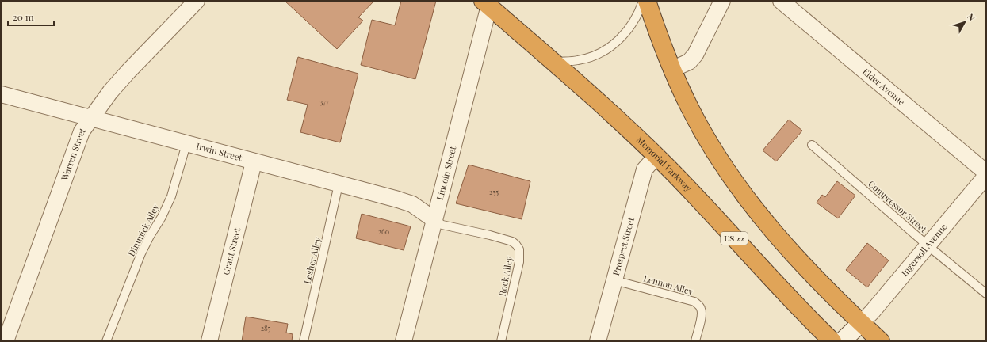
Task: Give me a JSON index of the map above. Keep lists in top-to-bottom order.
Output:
{
  "streets": {
    "highway": ["Memorial Parkway", "US 22"],
    "street": [
      "Elder Avenue",
      "Irwin Street",
      "Warren Street",
      "Lincoln Street",
      "Prospect Street",
      "Ingersoll Avenue",
      "Grant Street"
    ],
    "lane": [
      "Compressor Street",
      "Dimmick Alley",
      "Lesher Alley",
      "Rock Alley",
      "Lennon Alley"
    ]
  },
  "crossings": [
    ["Irwin Street", "Warren Street"],
    ["Irwin Street", "Lincoln Street"],
    ["Irwin Street", "Dimmick Alley"],
    ["Irwin Street", "Grant Street"],
    ["Irwin Street", "Lesher Alley"],
    ["Irwin Street", "Rock Alley"],
    ["Memorial Parkway", "Lincoln Street"],
    ["Memorial Parkway", "Prospect Street"],
    ["Lincoln Street", "Rock Alley"],
    ["Compressor Street", "Ingersoll Avenue"],
    ["Prospect Street", "Lennon Alley"]
  ],
  "house_numbers": [
    "377",
    "255",
    "260",
    "285"
  ],
  "scale_bar": "20 m",
  "north": "top right"
}
